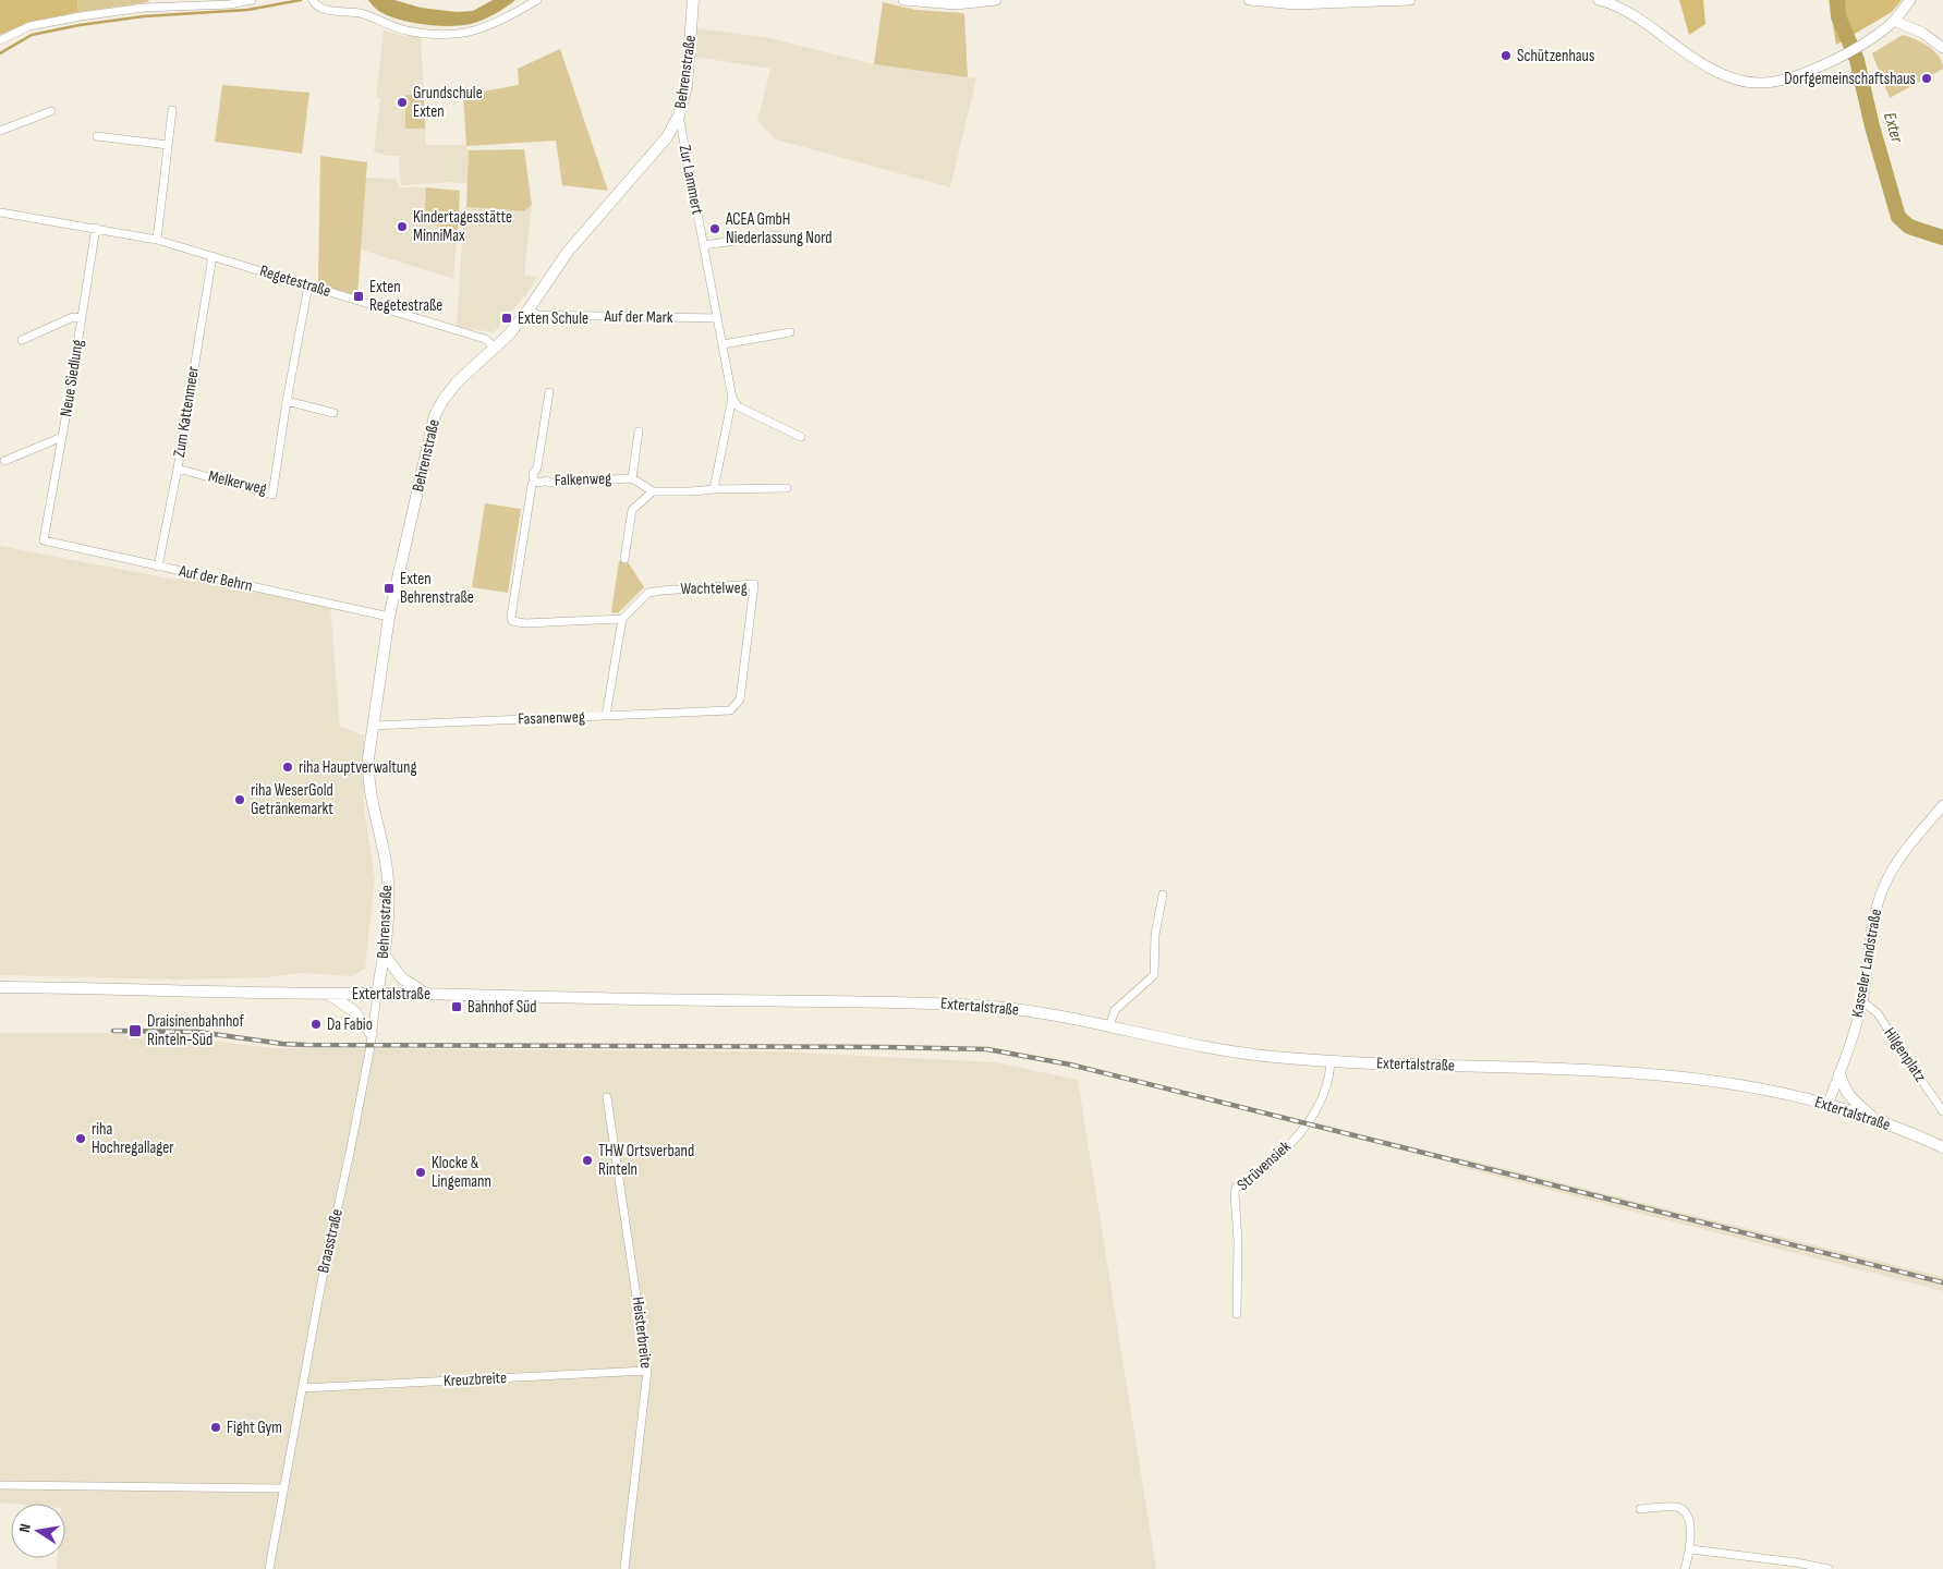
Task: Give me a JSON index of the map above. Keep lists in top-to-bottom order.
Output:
{
  "streets": {
    "main road": ["Behrenstraße", "Extertalstraße"],
    "street": [
      "Zur Lammert",
      "Regetestraße",
      "Auf der Mark",
      "Neue Siedlung",
      "Zum Kattenmeer",
      "Falkenweg",
      "Melkerweg",
      "Auf der Behrn",
      "Wachtelweg",
      "Fasanenweg",
      "Kasseler Landstraße",
      "Hilgenplatz",
      "Strüvensiek",
      "Braasstraße",
      "Heisterbreite",
      "Kreuzbreite"
    ]
  },
  "crossings": [
    ["Behrenstraße", "Zur Lammert"],
    ["Behrenstraße", "Regetestraße"],
    ["Behrenstraße", "Auf der Mark"],
    ["Behrenstraße", "Auf der Behrn"],
    ["Behrenstraße", "Fasanenweg"],
    ["Behrenstraße", "Extertalstraße"],
    ["Behrenstraße", "Braasstraße"],
    ["Zur Lammert", "Auf der Mark"],
    ["Regetestraße", "Neue Siedlung"],
    ["Regetestraße", "Zum Kattenmeer"],
    ["Regetestraße", "Melkerweg"],
    ["Neue Siedlung", "Auf der Behrn"],
    ["Zum Kattenmeer", "Melkerweg"],
    ["Zum Kattenmeer", "Auf der Behrn"],
    ["Falkenweg", "Wachtelweg"],
    ["Wachtelweg", "Fasanenweg"],
    ["Kasseler Landstraße", "Extertalstraße"],
    ["Kasseler Landstraße", "Hilgenplatz"],
    ["Extertalstraße", "Strüvensiek"],
    ["Extertalstraße", "Braasstraße"],
    ["Braasstraße", "Kreuzbreite"],
    ["Heisterbreite", "Kreuzbreite"]
  ],
  "water": ["Exter"],
  "places": {
    "other": [
      "Schützenhaus",
      "Dorfgemeinschaftshaus",
      "Grundschule Exten",
      "Kindertagesstätte MinniMax",
      "ACEA GmbH Niederlassung Nord",
      "riha Hauptverwaltung",
      "riha WeserGold Getränkemarkt",
      "Da Fabio",
      "riha Hochregallager",
      "THW Ortsverband Rinteln",
      "Klocke & Lingemann",
      "Fight Gym"
    ],
    "transit": [
      "Exten Regetestraße",
      "Exten Schule",
      "Exten Behrenstraße",
      "Bahnhof Süd",
      "Draisinenbahnhof Rinteln-Süd"
    ]
  },
  "north": "left"
}
